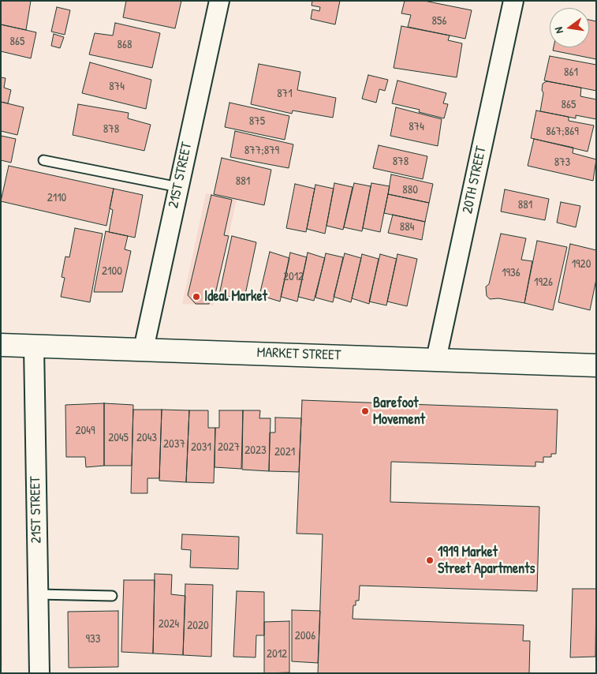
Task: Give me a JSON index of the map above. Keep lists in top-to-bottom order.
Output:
{
  "streets": {
    "main road": ["MARKET STREET"],
    "street": ["21ST STREET", "20TH STREET"]
  },
  "crossings": [
    ["21ST STREET", "MARKET STREET"],
    ["20TH STREET", "MARKET STREET"]
  ],
  "places": ["Ideal Market", "Barefoot Movement", "1919 Market Street Apartments"],
  "house_numbers": [
    "856",
    "865",
    "868",
    "861",
    "874",
    "871",
    "865",
    "875",
    "874",
    "878",
    "867;869",
    "877;879",
    "878",
    "873",
    "881",
    "880",
    "2110",
    "881",
    "884",
    "1920",
    "2100",
    "1936",
    "2012",
    "1926",
    "2049",
    "2045",
    "2043",
    "2037",
    "2031",
    "2027",
    "2023",
    "2021",
    "2024",
    "2020",
    "2006",
    "933",
    "2012"
  ],
  "north": "left"
}
